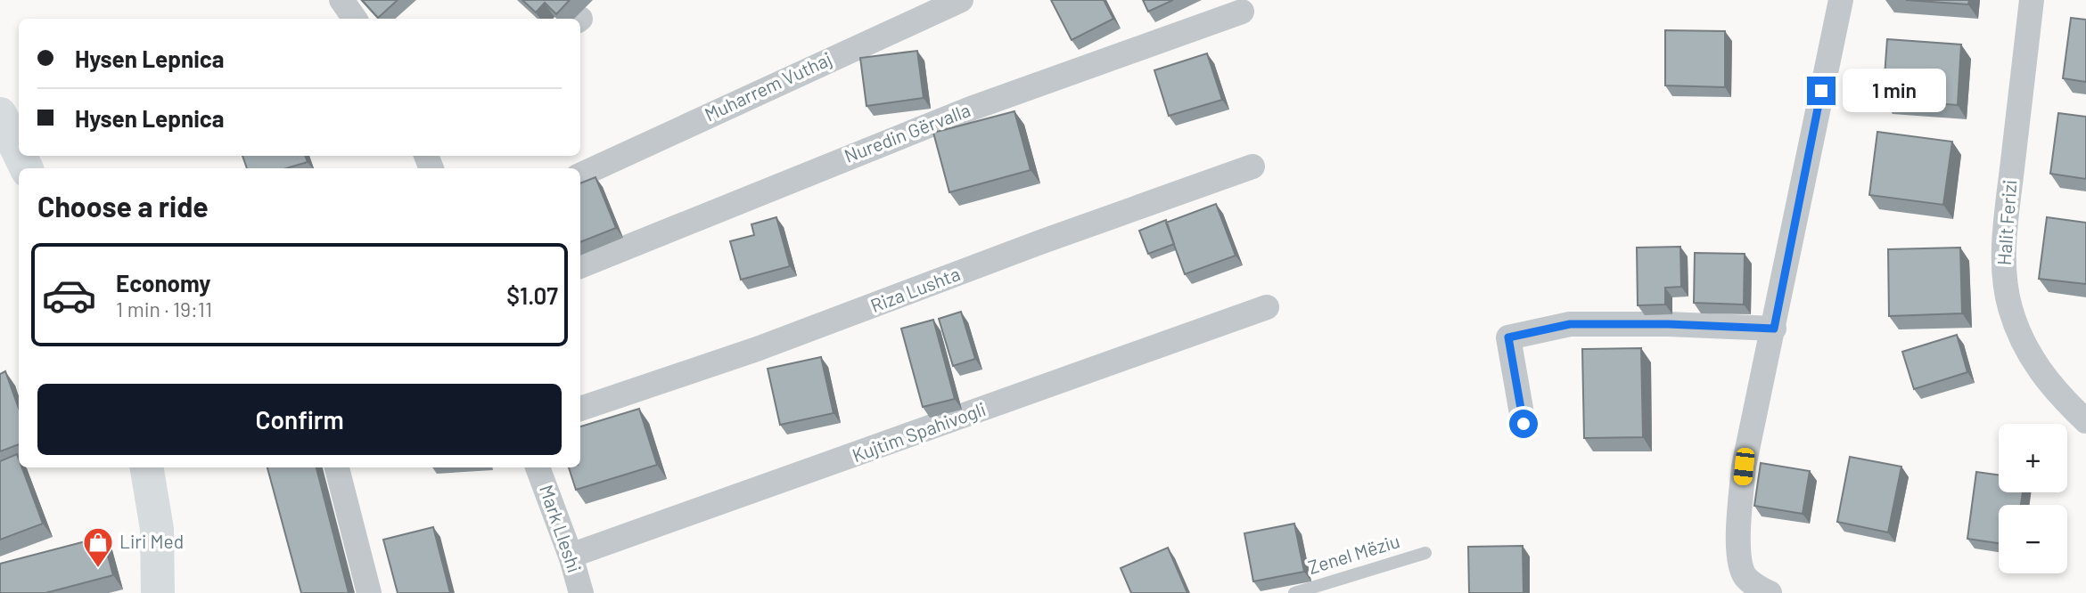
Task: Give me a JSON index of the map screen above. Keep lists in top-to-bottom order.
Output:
{
  "streets": {
    "street": [
      "Muharrem Vuthaj",
      "Nuredin Gërvalla",
      "Halit Ferizi",
      "Riza Lushta",
      "Kujtim Spahivogli",
      "Mark Lleshi"
    ],
    "lane": ["Zenel Mëziu"]
  },
  "crossings": [
    ["Kujtim Spahivogli", "Mark Lleshi"]
  ],
  "places": {
    "shop": ["Liri Med"]
  },
  "page": {
    "banner": ["Hysen Lepnica", "Hysen Lepnica"],
    "bubble": "1 min",
    "heading": "Choose a ride",
    "list": [
      {
        "name": "Economy",
        "note": "1 min · 19:11",
        "value": "$1.07"
      }
    ],
    "buttons": "Confirm",
    "map_buttons": ["+", "−"]
  }
}
